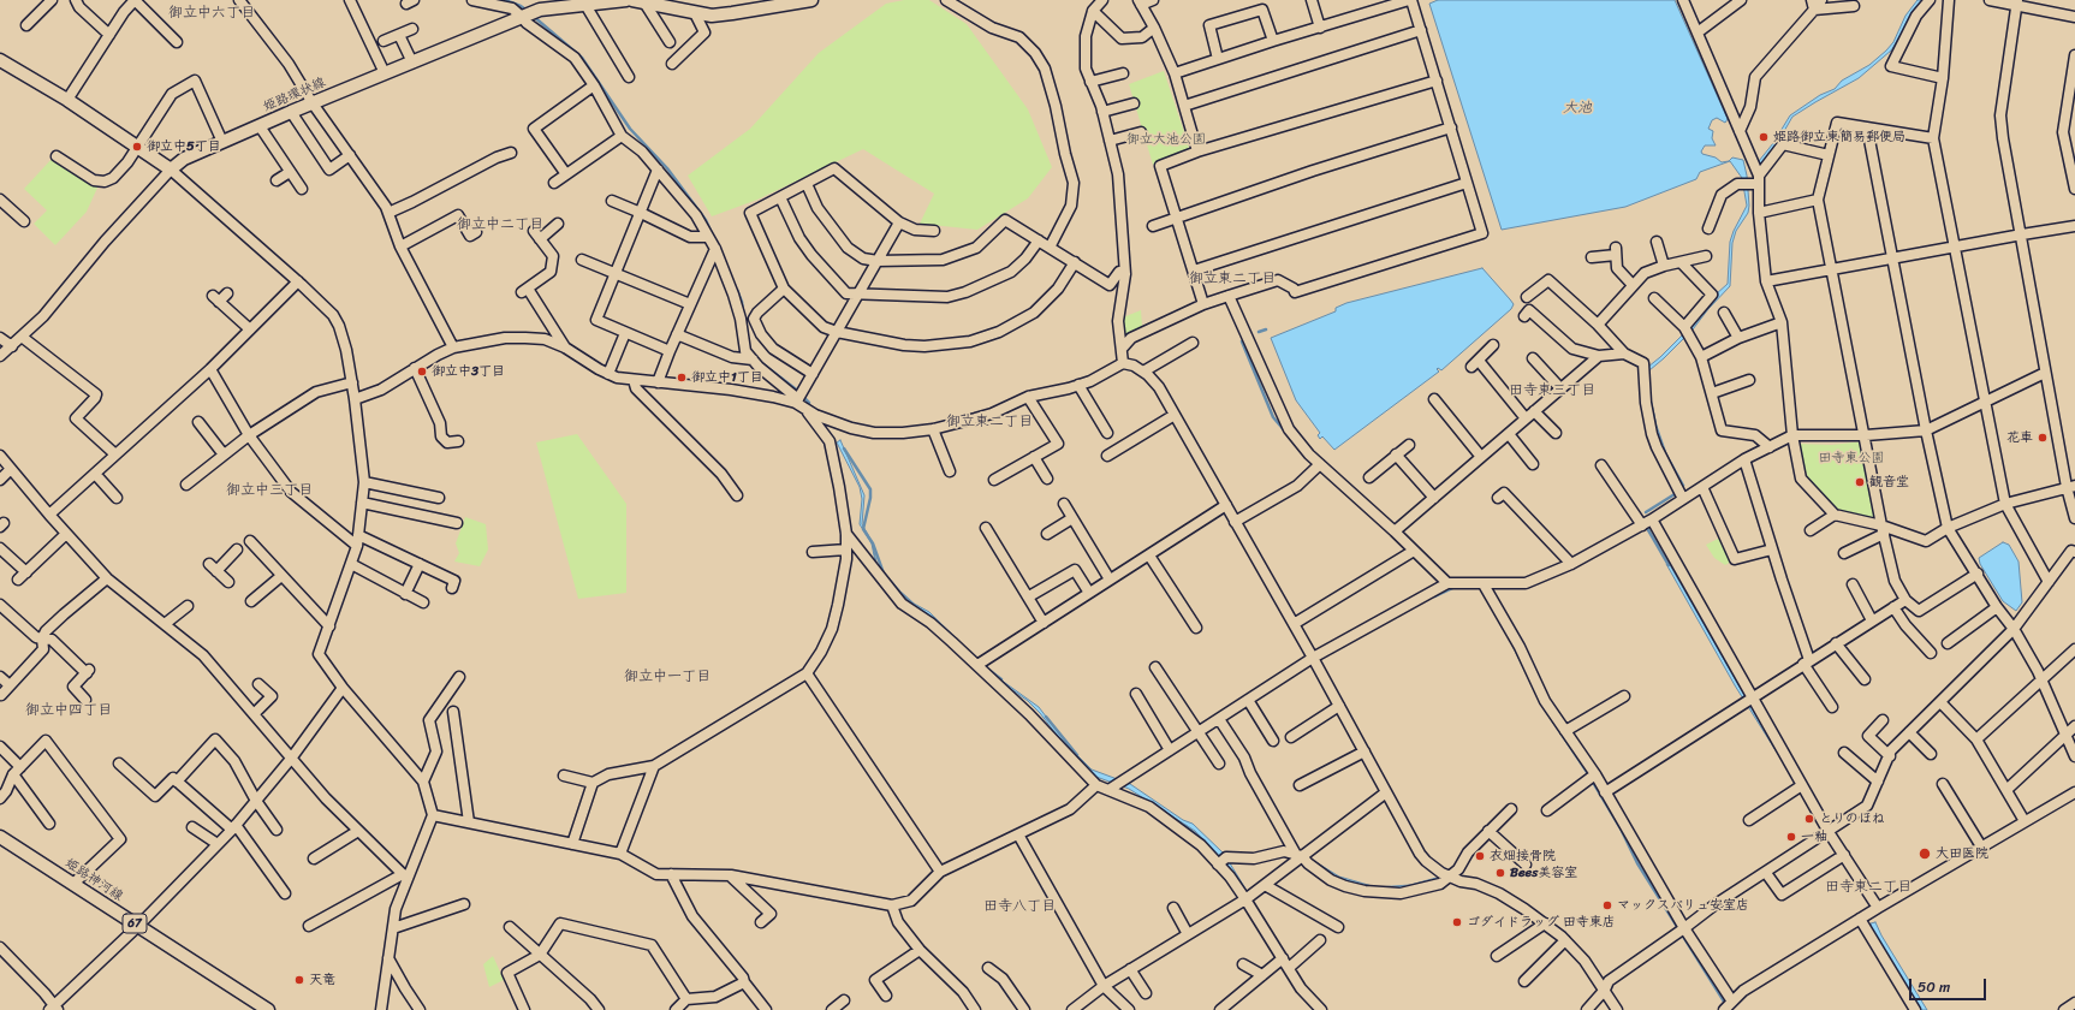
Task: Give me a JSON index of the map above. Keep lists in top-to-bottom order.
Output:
{
  "streets": {
    "main road": ["姫路環状線", "姫路神河線", "67"]
  },
  "districts": [
    "御立中六丁目",
    "御立中二丁目",
    "御立東二丁目",
    "田寺東三丁目",
    "御立東二丁目",
    "御立中三丁目",
    "御立中一丁目",
    "御立中四丁目",
    "田寺東二丁目",
    "田寺八丁目"
  ],
  "water": ["大池"],
  "parks": ["御立大池公園", "田寺東公園"],
  "places": [
    "姫路御立東簡易郵便局",
    "御立中5丁目",
    "御立中3丁目",
    "御立中1丁目",
    "花車",
    "観音堂",
    "とりのほね",
    "一釉",
    "大田医院",
    "衣畑接骨院",
    "Bees美容室",
    "マックスバリュ安室店",
    "ゴダイドラッグ 田寺東店",
    "天竜"
  ],
  "scale_bar": "50 m"
}
